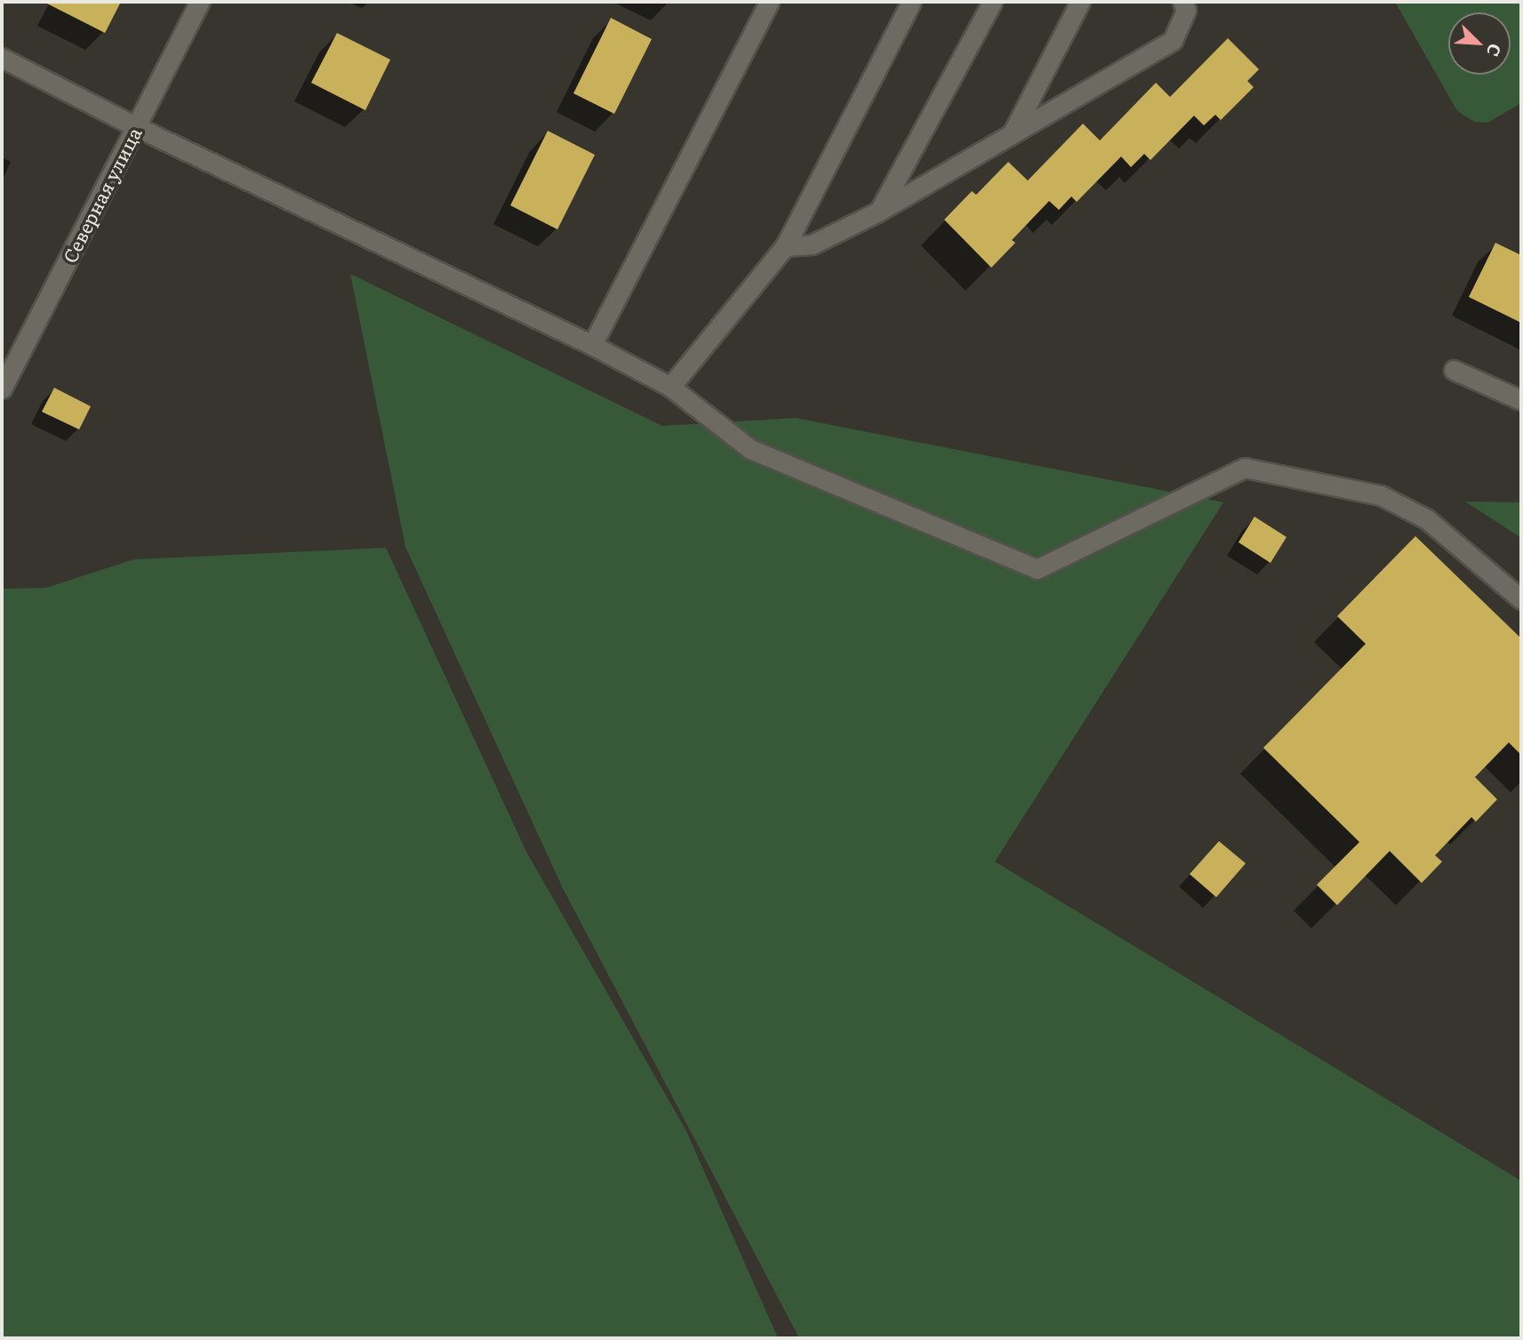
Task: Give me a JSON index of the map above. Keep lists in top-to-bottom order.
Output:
{
  "streets": {
    "street": ["Северная улица"]
  },
  "north": "bottom right"
}
